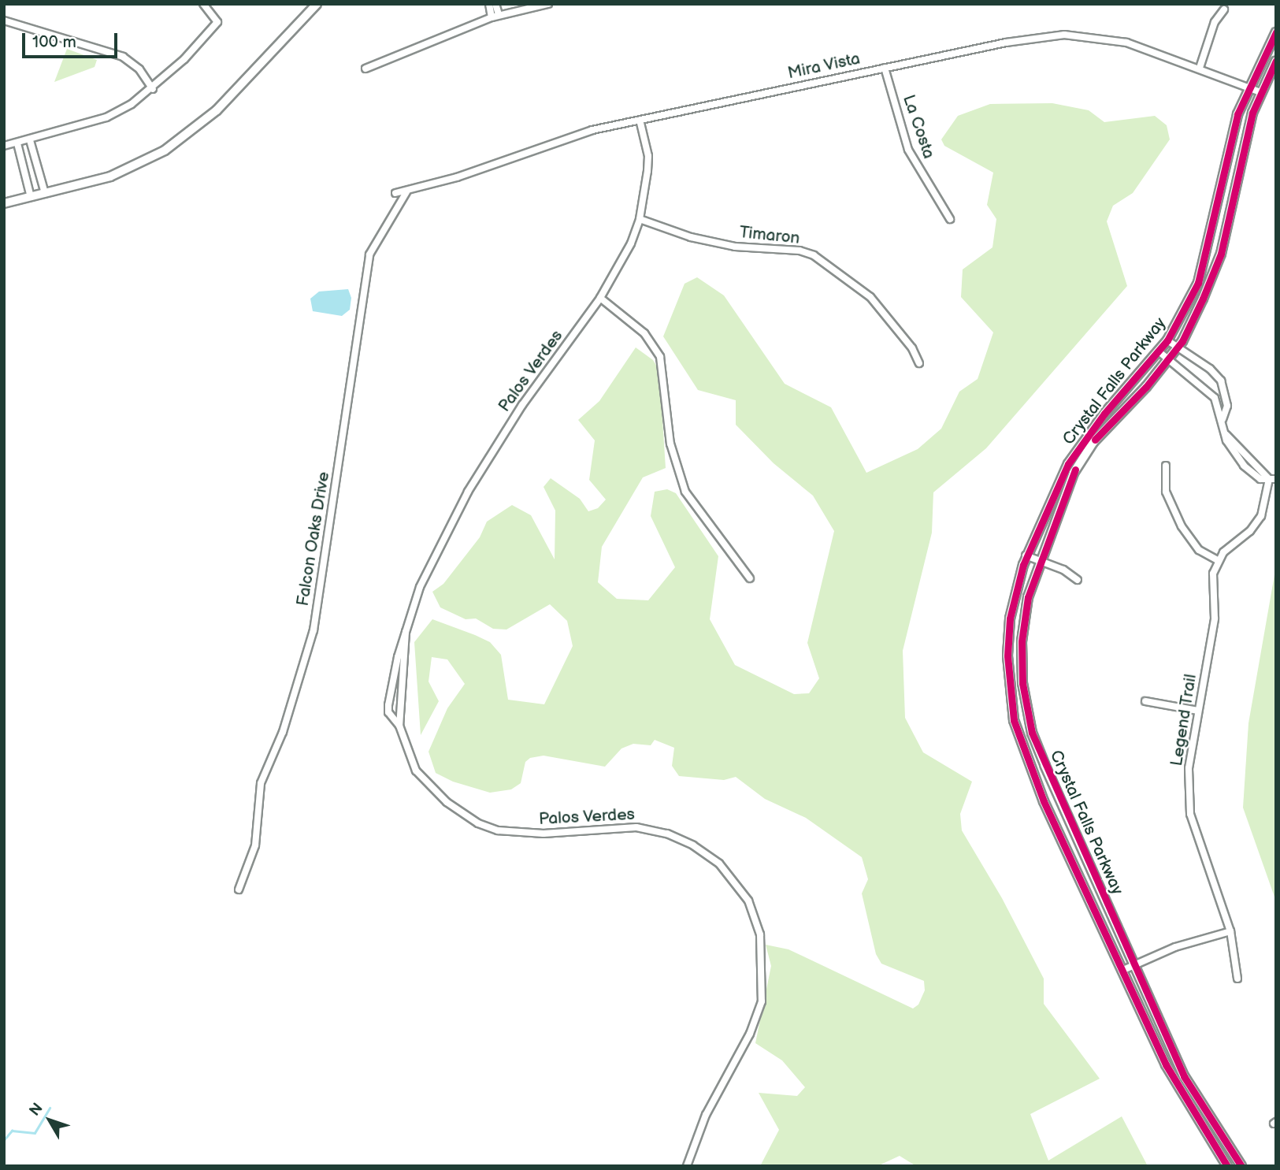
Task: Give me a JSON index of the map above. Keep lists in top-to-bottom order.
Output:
{
  "streets": {
    "street": [
      "Mira Vista",
      "La Costa",
      "Timaron",
      "Palos Verdes",
      "Crystal Falls Parkway",
      "Falcon Oaks Drive",
      "Legend Trail"
    ]
  },
  "crossings": [
    ["Mira Vista", "La Costa"],
    ["Mira Vista", "Palos Verdes"],
    ["Mira Vista", "Crystal Falls Parkway"],
    ["Mira Vista", "Falcon Oaks Drive"],
    ["Timaron", "Palos Verdes"]
  ],
  "scale_bar": "100 m",
  "north": "top left"
}
